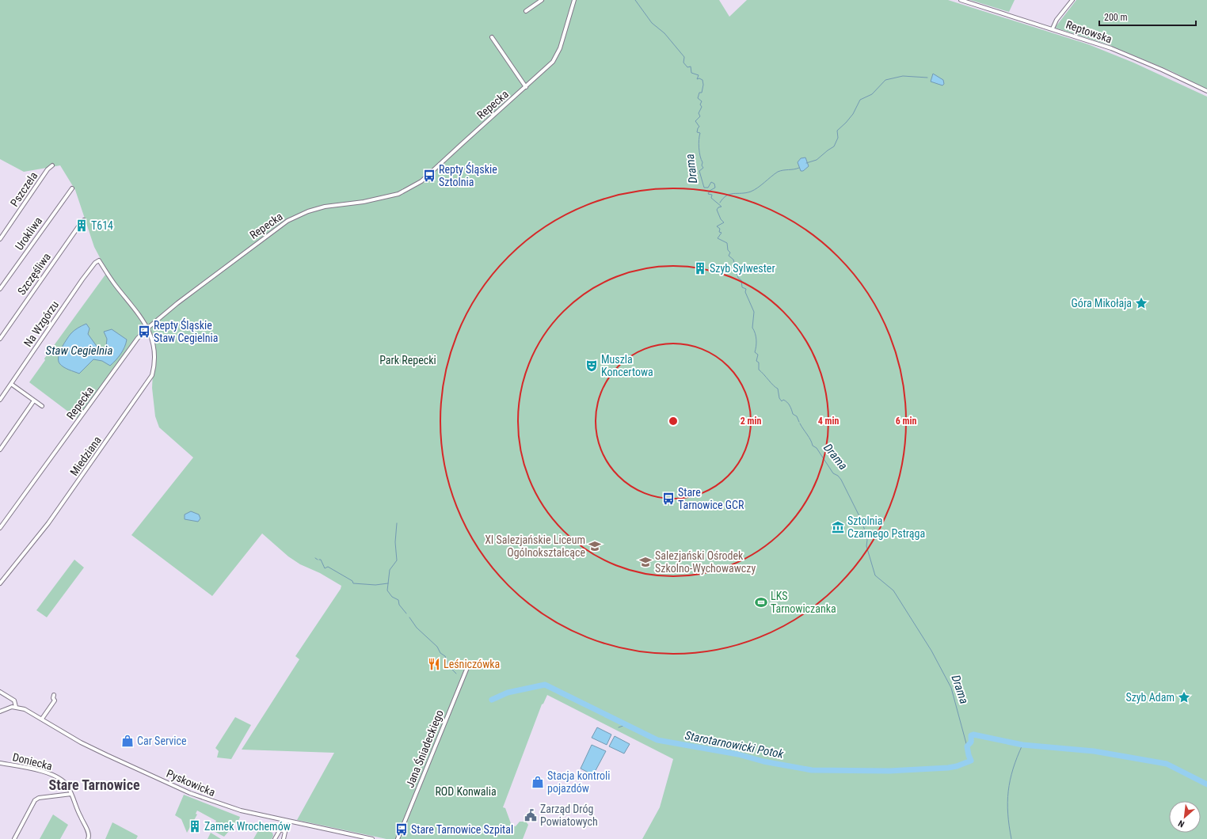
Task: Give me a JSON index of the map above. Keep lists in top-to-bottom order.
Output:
{
  "streets": {
    "street": [
      "Reptowska",
      "Repecka",
      "Pszczela",
      "Urokliwa",
      "Szczęśliwa",
      "Na Wzgórzu",
      "Miedziana",
      "Jana Śniadeckiego",
      "Doniecka",
      "Pyskowicka"
    ]
  },
  "crossings": [
    ["Repecka", "Na Wzgórzu"],
    ["Repecka", "Miedziana"],
    ["Na Wzgórzu", "Miedziana"]
  ],
  "districts": ["Stare Tarnowice"],
  "water": ["Drama", "Staw Cegielnia", "Starotarnowicki Potok"],
  "parks": ["Park Repecki", "ROD Konwalia"],
  "places": {
    "bus stop": [
      "Repty Śląskie Sztolnia",
      "Repty Śląskie Staw Cegielnia",
      "Stare Tarnowice GCR",
      "Stare Tarnowice Szpital"
    ],
    "building": ["T614", "Szyb Sylwester", "Zamek Wrochemów"],
    "place": ["Góra Mikołaja", "Szyb Adam"],
    "theatre": ["Muszla Koncertowa"],
    "museum": ["Sztolnia Czarnego Pstrąga"],
    "school or university": ["XI Salezjańskie Liceum Ogólnokształcące", "Salezjański Ośrodek Szkolno-Wychowawczy"],
    "sports": ["LKS Tarnowiczanka"],
    "restaurant": ["Leśniczówka"],
    "shop": ["Car Service", "Stacja kontroli pojazdów"],
    "public building": ["Zarząd Dróg Powiatowych"]
  },
  "scale_bar": "200 m",
  "north": "bottom left",
  "rings": ["2 min", "4 min", "6 min"]
}
